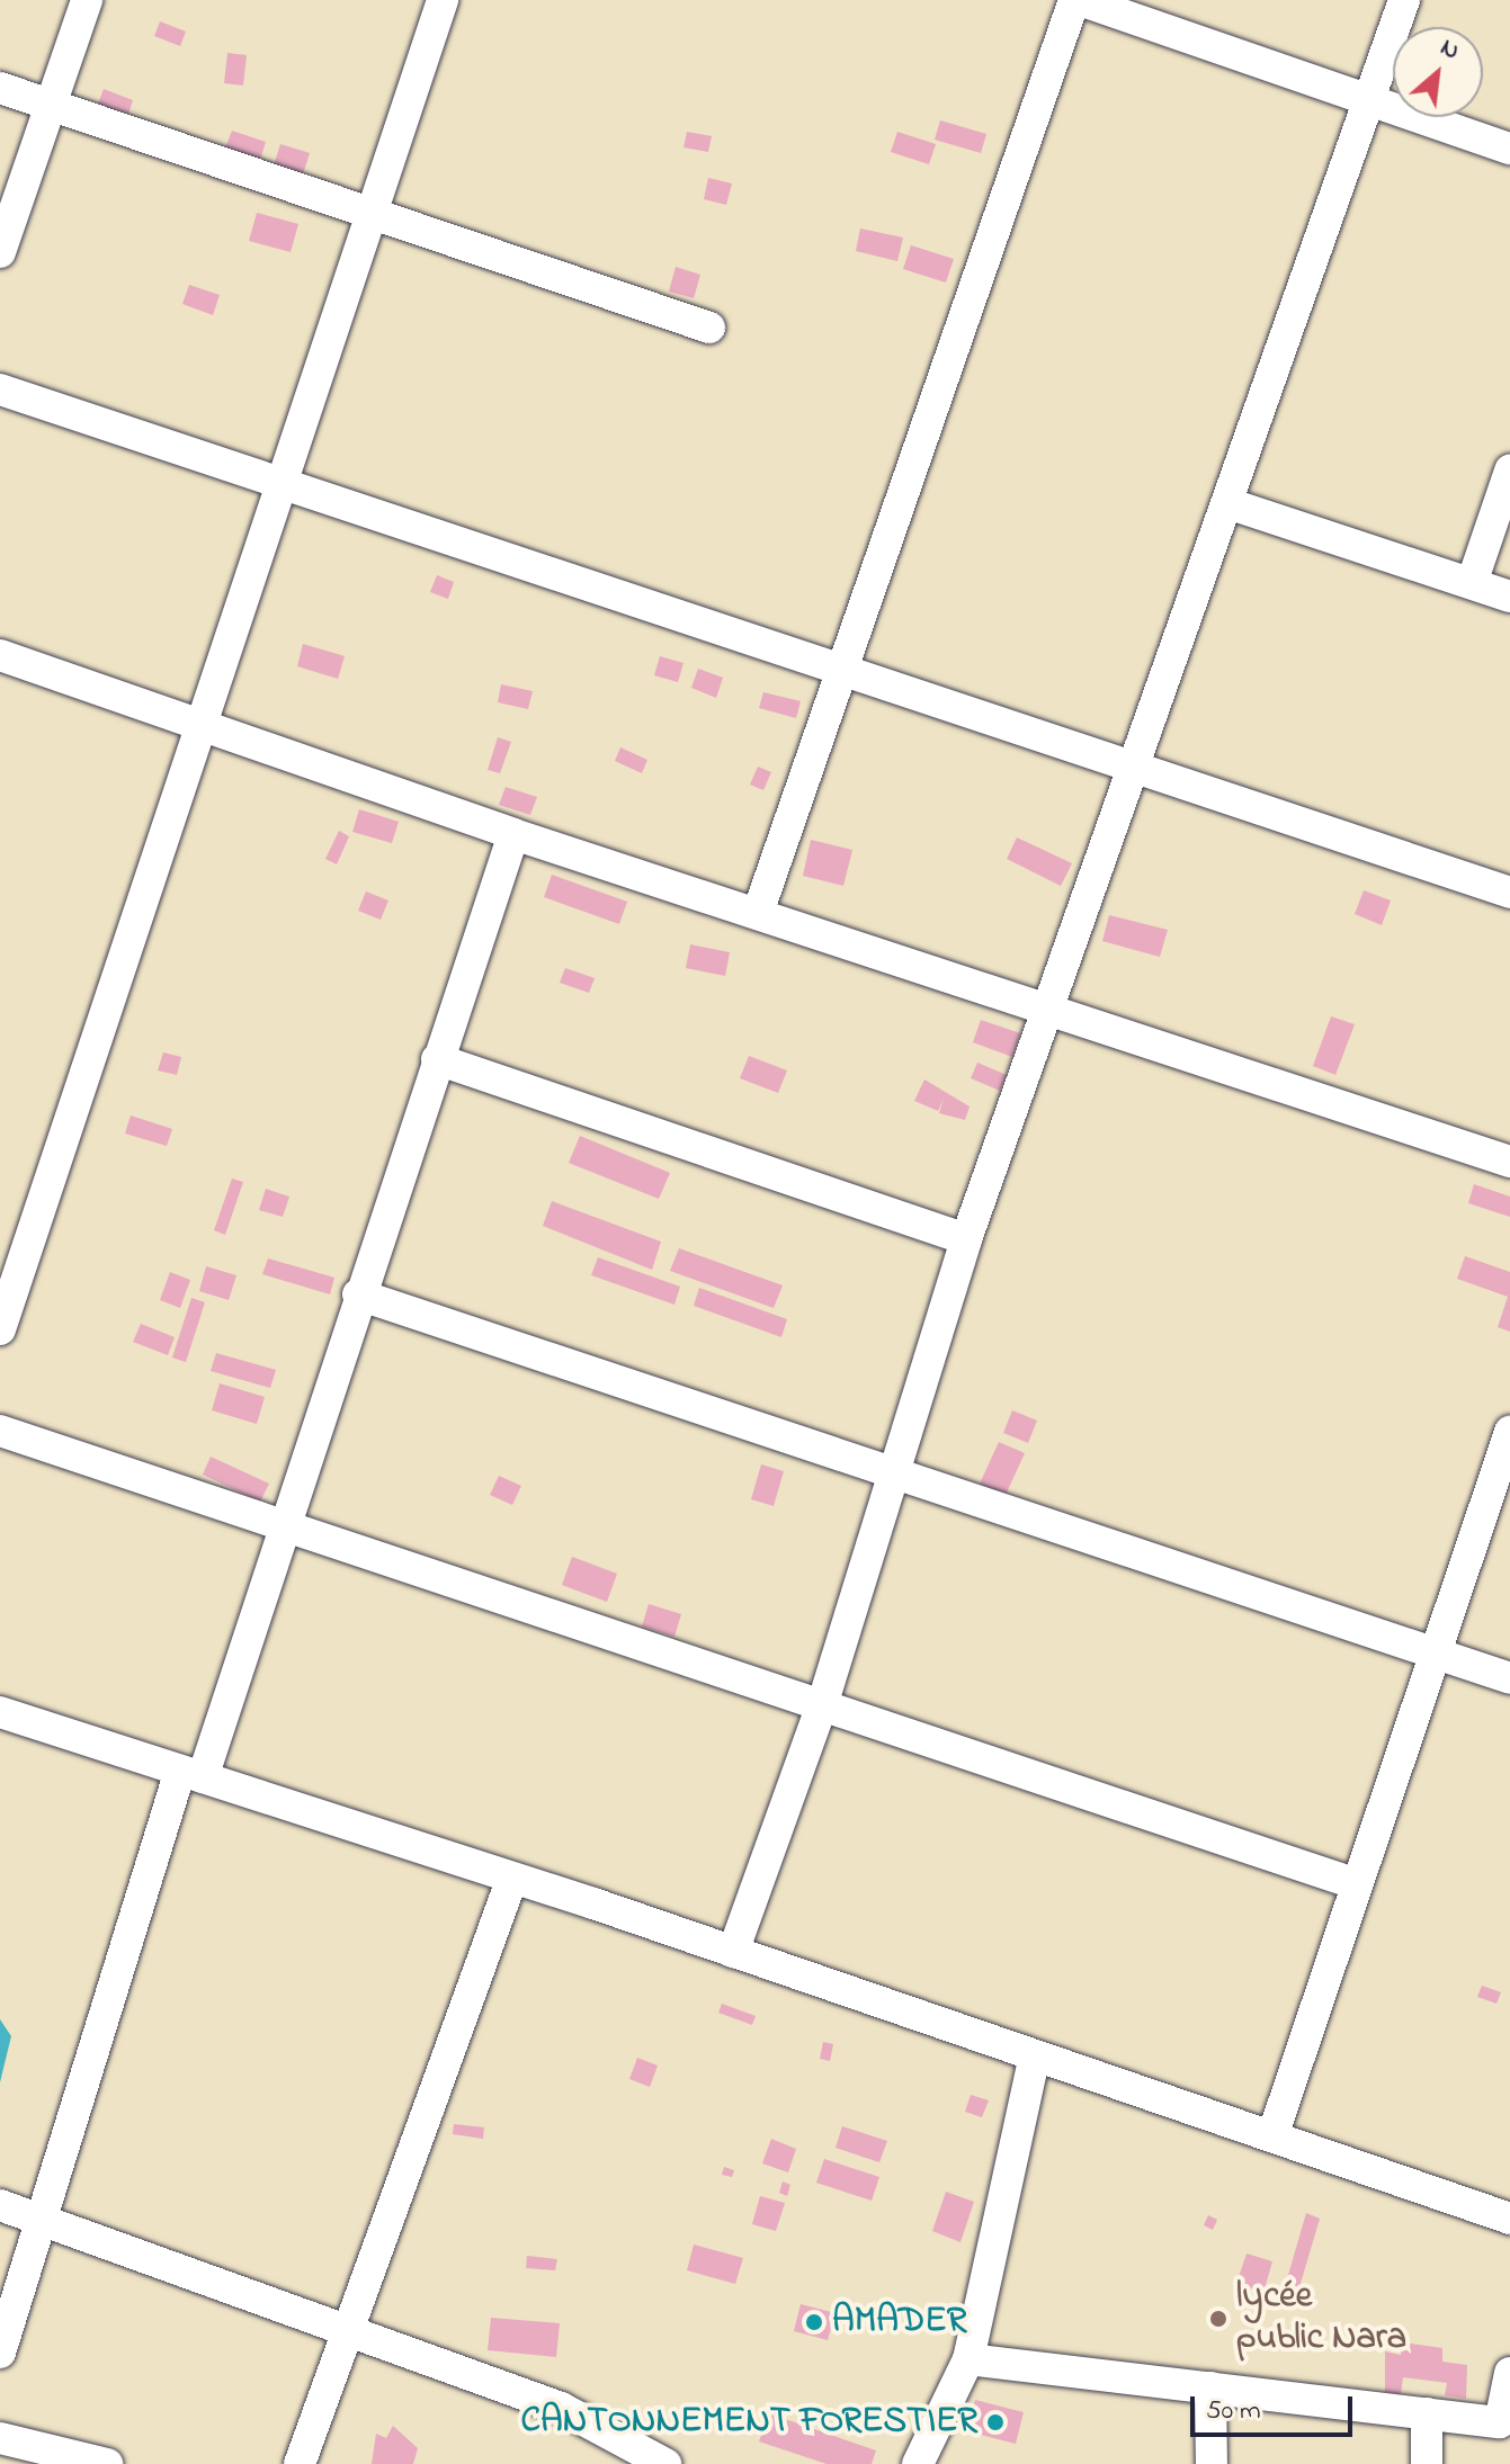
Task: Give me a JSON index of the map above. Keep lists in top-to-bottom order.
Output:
{
  "places": ["lycée public Nara", "AMADER", "CANTONNEMENT FORESTIER"],
  "scale_bar": "50 m",
  "north": "top right"
}
